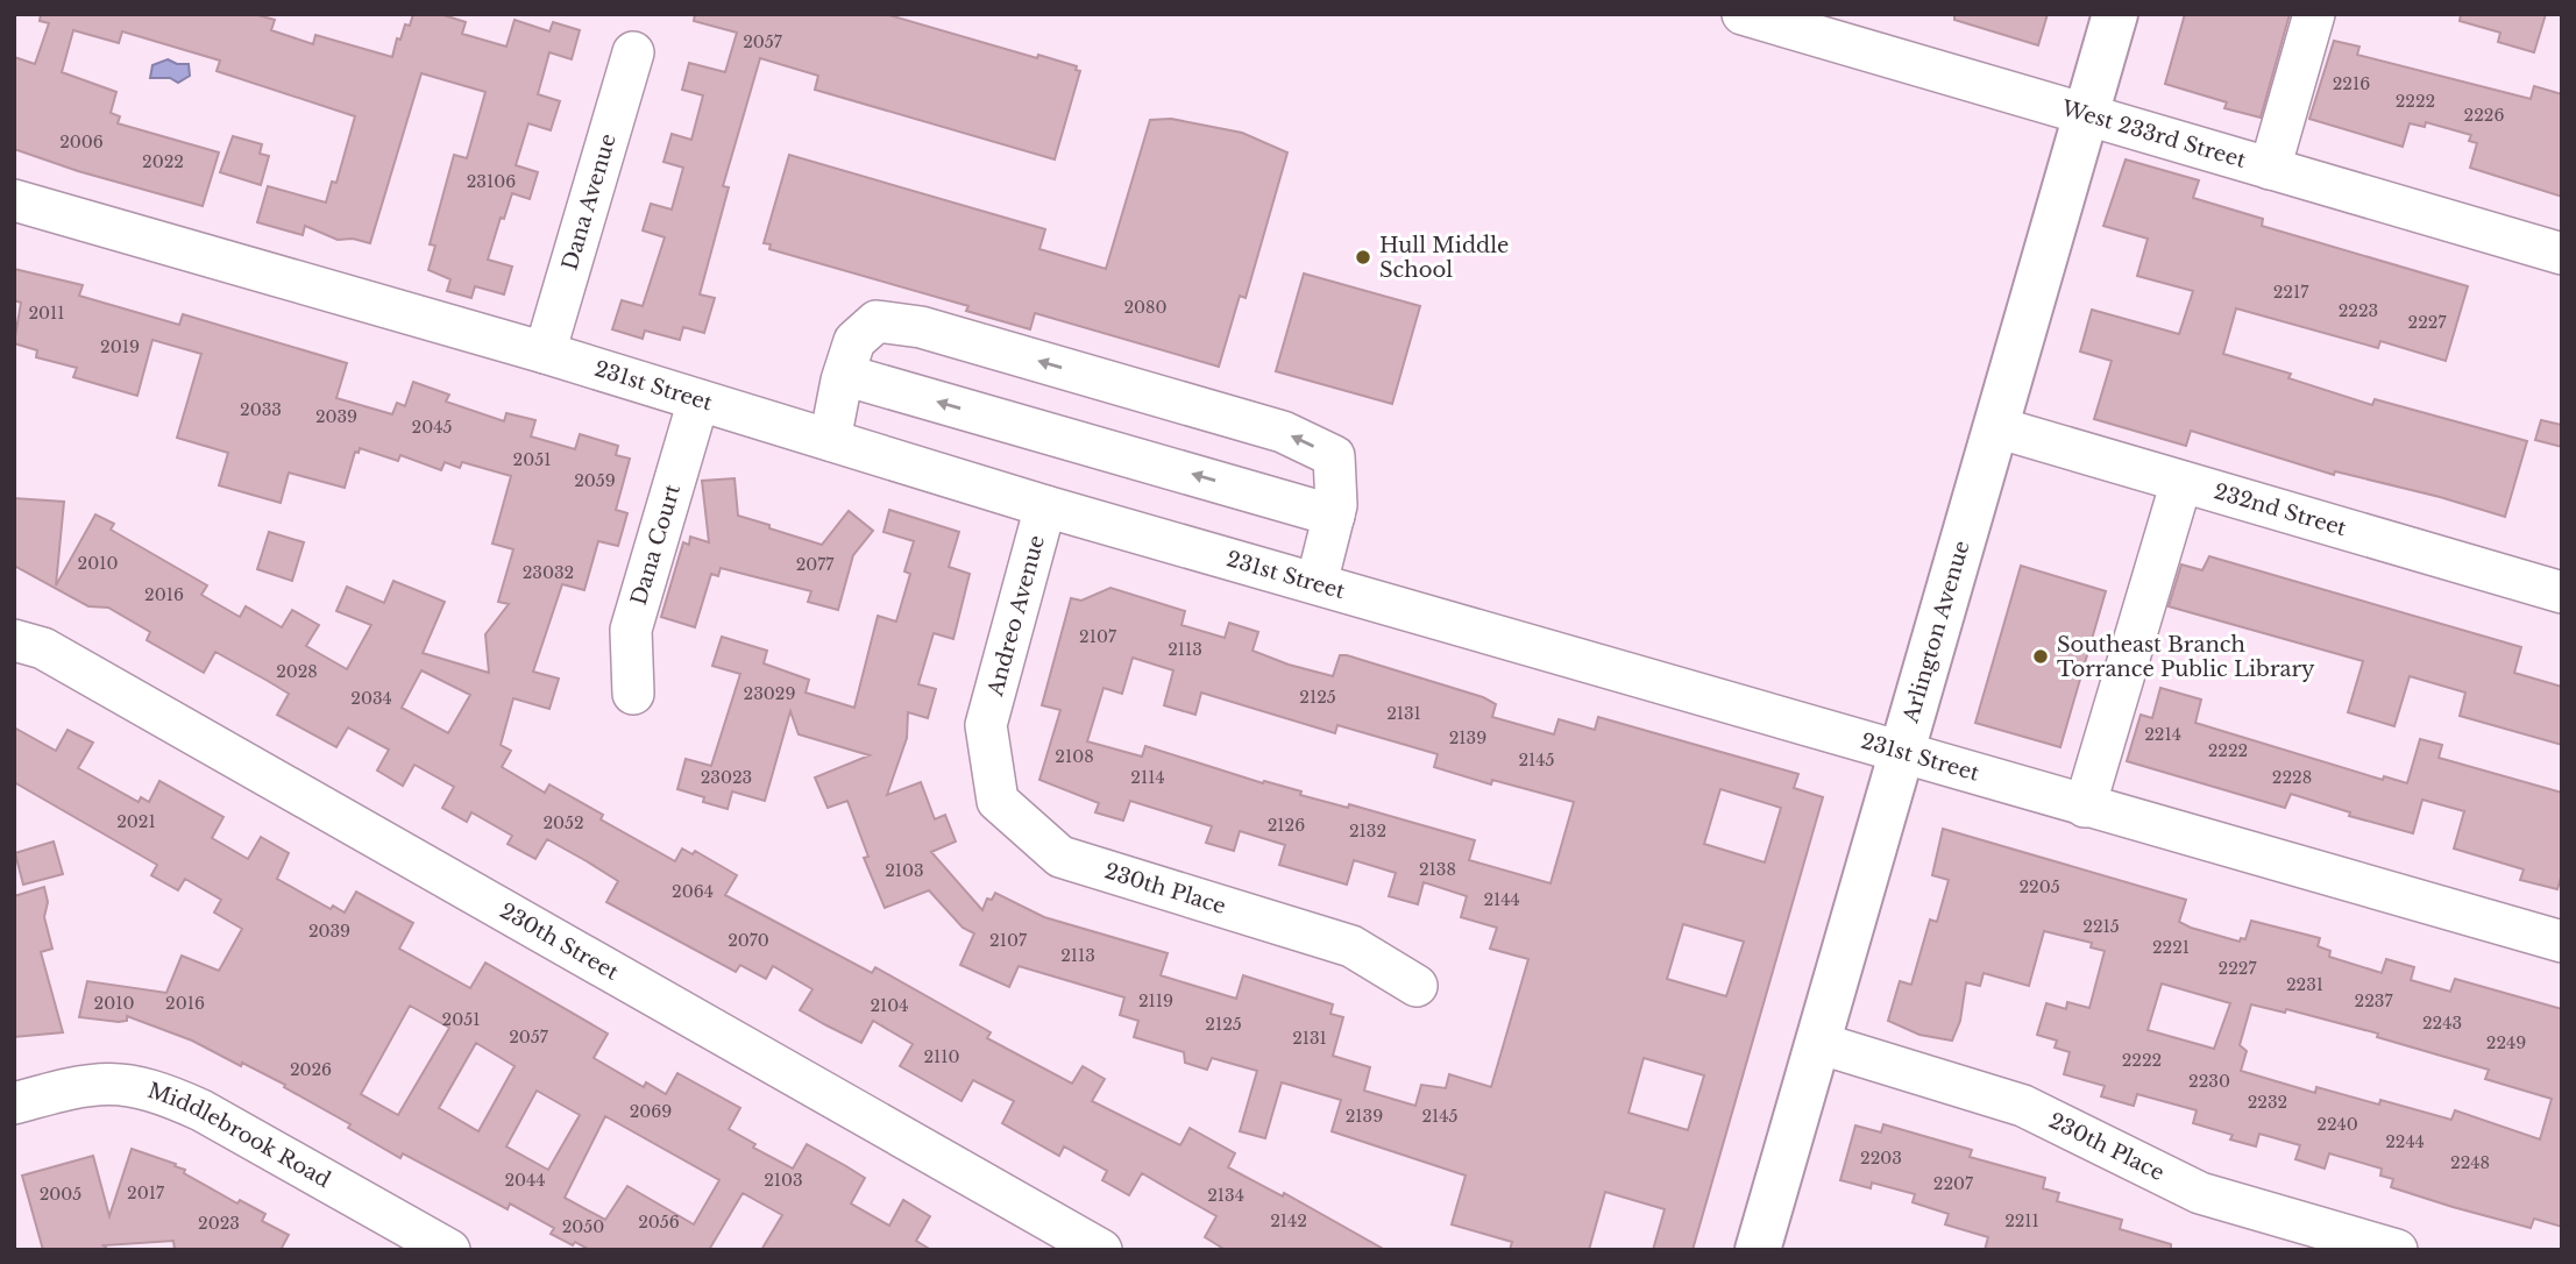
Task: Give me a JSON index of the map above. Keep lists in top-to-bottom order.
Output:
{
  "streets": {
    "main road": ["Arlington Avenue"],
    "street": [
      "West 233rd Street",
      "Dana Avenue",
      "231st Street",
      "232nd Street",
      "Dana Court",
      "Andreo Avenue",
      "230th Place",
      "230th Street",
      "Middlebrook Road"
    ]
  },
  "crossings": [
    ["West 233rd Street", "Arlington Avenue"],
    ["Dana Avenue", "231st Street"],
    ["231st Street", "Dana Court"],
    ["231st Street", "Andreo Avenue"],
    ["231st Street", "Arlington Avenue"],
    ["232nd Street", "Arlington Avenue"],
    ["Andreo Avenue", "230th Place"],
    ["Arlington Avenue", "230th Place"]
  ],
  "places": ["Hull Middle School", "Southeast Branch Torrance Public Library"],
  "house_numbers": [
    "2057",
    "2216",
    "2222",
    "2226",
    "2006",
    "2022",
    "23106",
    "2217",
    "2080",
    "2223",
    "2011",
    "2227",
    "2019",
    "2033",
    "2039",
    "2045",
    "2051",
    "2059",
    "2010",
    "2077",
    "23032",
    "2016",
    "2107",
    "2113",
    "2028",
    "23029",
    "2125",
    "2034",
    "2131",
    "2214",
    "2139",
    "2222",
    "2108",
    "2145",
    "23023",
    "2114",
    "2228",
    "2021",
    "2052",
    "2126",
    "2132",
    "2138",
    "2103",
    "2205",
    "2064",
    "2144",
    "2215",
    "2039",
    "2070",
    "2107",
    "2221",
    "2113",
    "2227",
    "2231",
    "2119",
    "2237",
    "2010",
    "2016",
    "2104",
    "2051",
    "2243",
    "2125",
    "2057",
    "2131",
    "2249",
    "2110",
    "2222",
    "2026",
    "2230",
    "2232",
    "2069",
    "2139",
    "2145",
    "2240",
    "2244",
    "2203",
    "2248",
    "2044",
    "2103",
    "2207",
    "2017",
    "2005",
    "2134",
    "2142",
    "2211",
    "2056",
    "2023",
    "2050"
  ]
}
